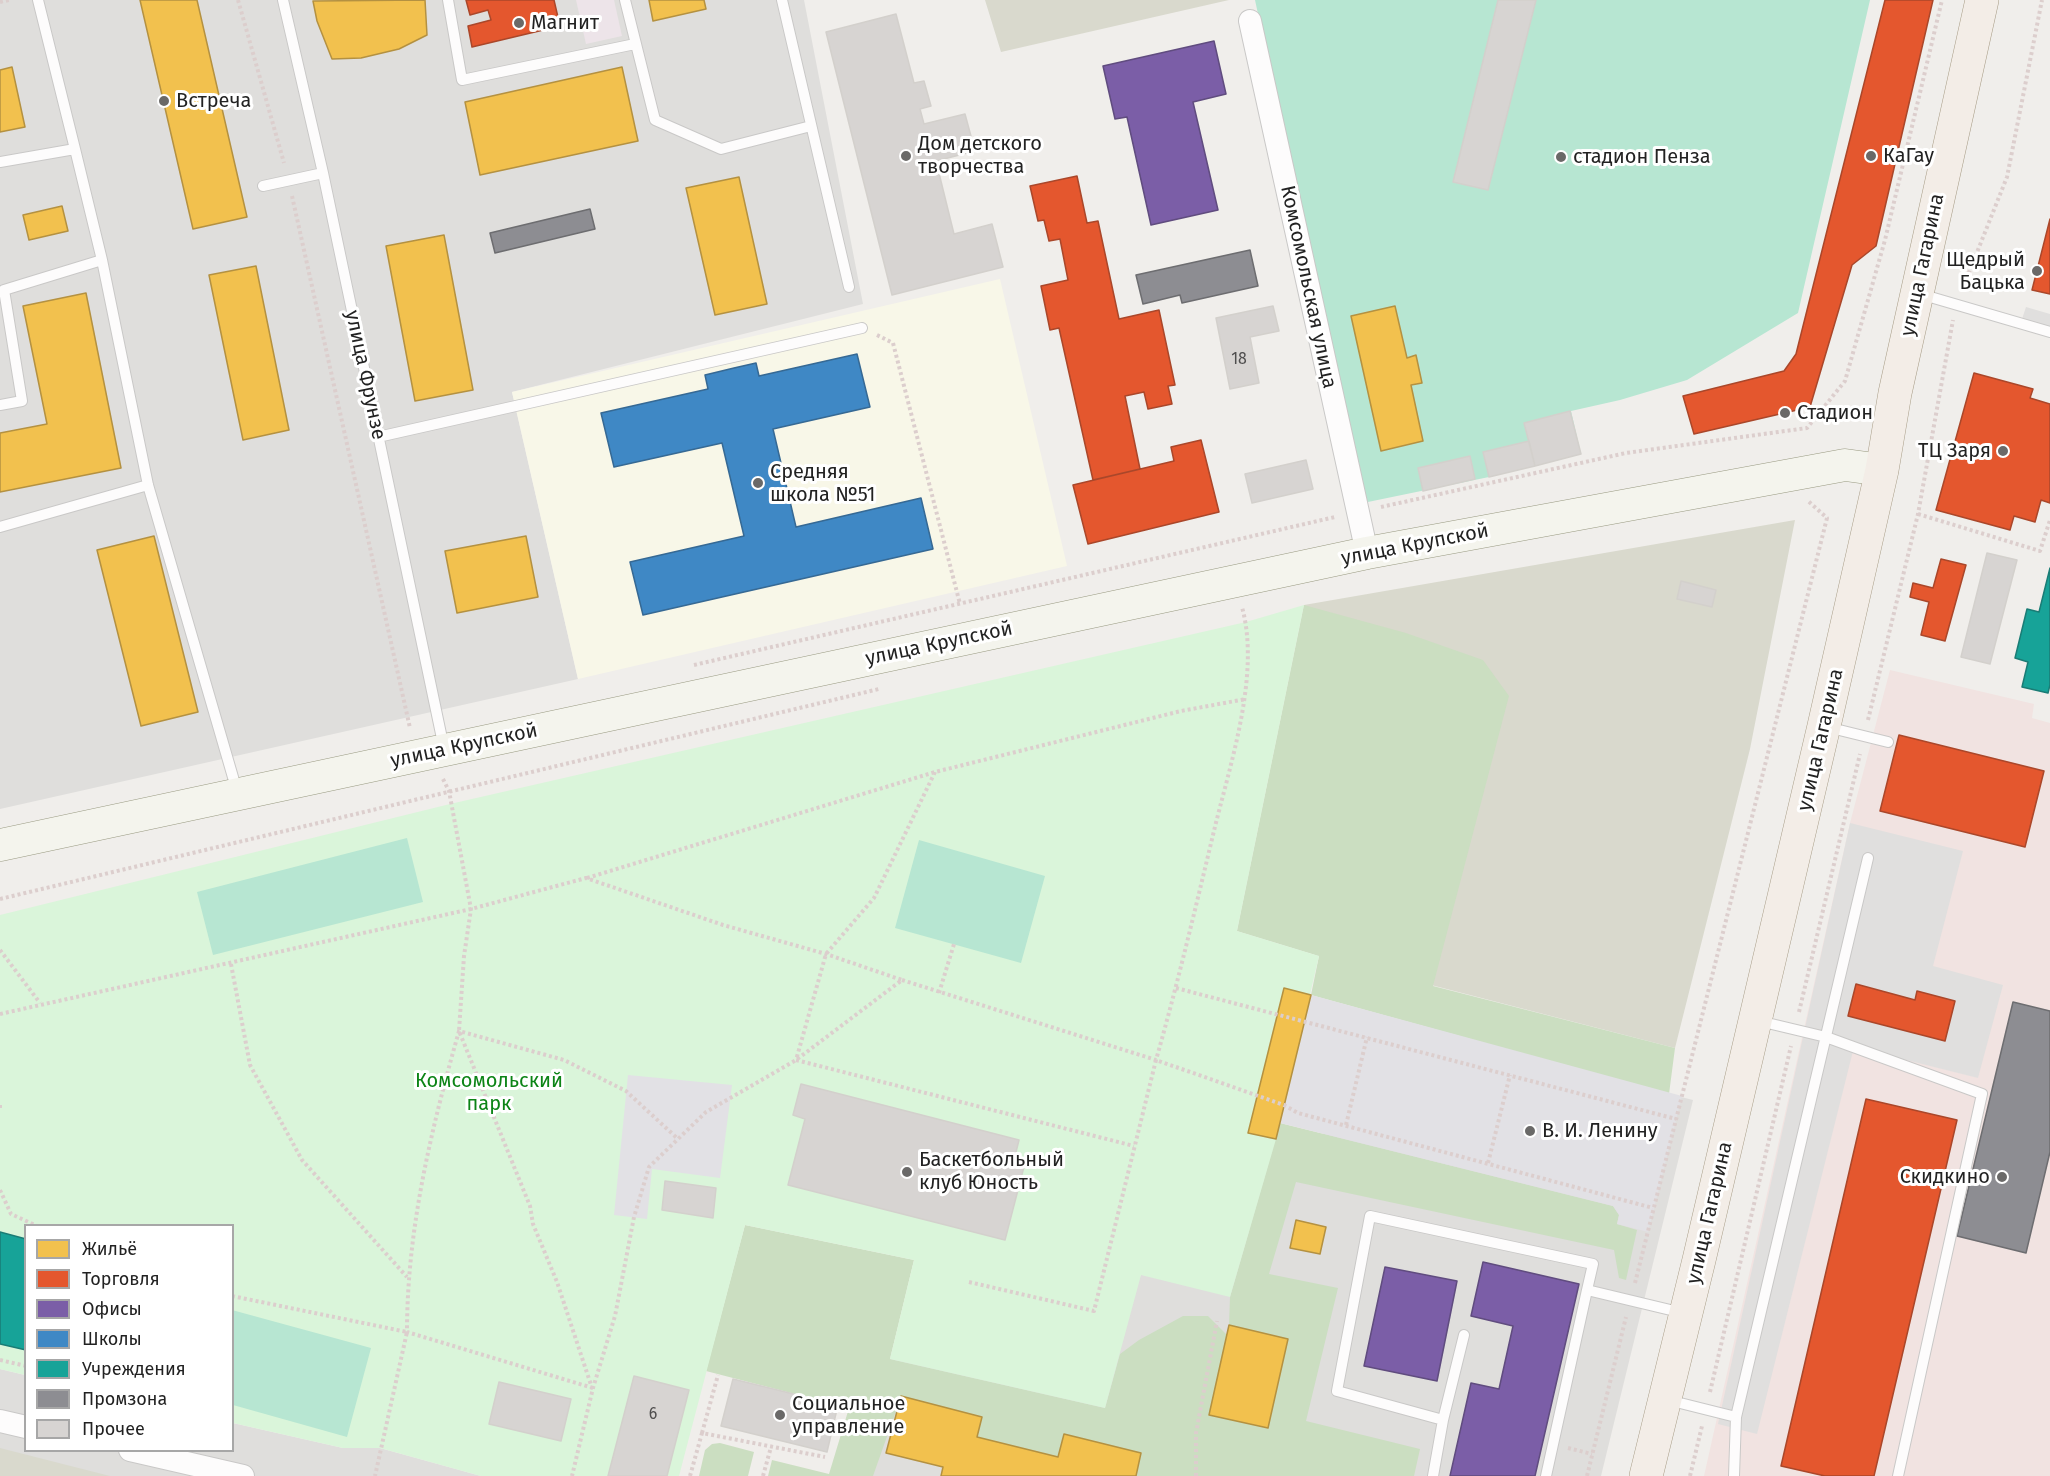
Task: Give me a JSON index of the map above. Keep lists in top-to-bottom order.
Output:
{
  "streets": {
    "main road": ["улица Гагарина", "улица Крупской"],
    "street": ["Комсомольская улица"],
    "lane": ["улица Фрунзе"]
  },
  "crossings": [
    ["улица Гагарина", "улица Крупской"],
    ["Комсомольская улица", "улица Крупской"],
    ["улица Фрунзе", "улица Крупской"]
  ],
  "parks": ["Комсомольский парк"],
  "places": [
    "Магнит",
    "Встреча",
    "Дом детского творчества",
    "КаГау",
    "стадион Пенза",
    "Щедрый Бацька",
    "Стадион",
    "ТЦ Заря",
    "Средняя школа №51",
    "В. И. Ленину",
    "Баскетбольный клуб Юность",
    "Скидкино",
    "Социальное управление"
  ],
  "house_numbers": ["18", "6"],
  "legend": [
    "Жильё",
    "Торговля",
    "Офисы",
    "Школы",
    "Учреждения",
    "Промзона",
    "Прочее"
  ]
}
